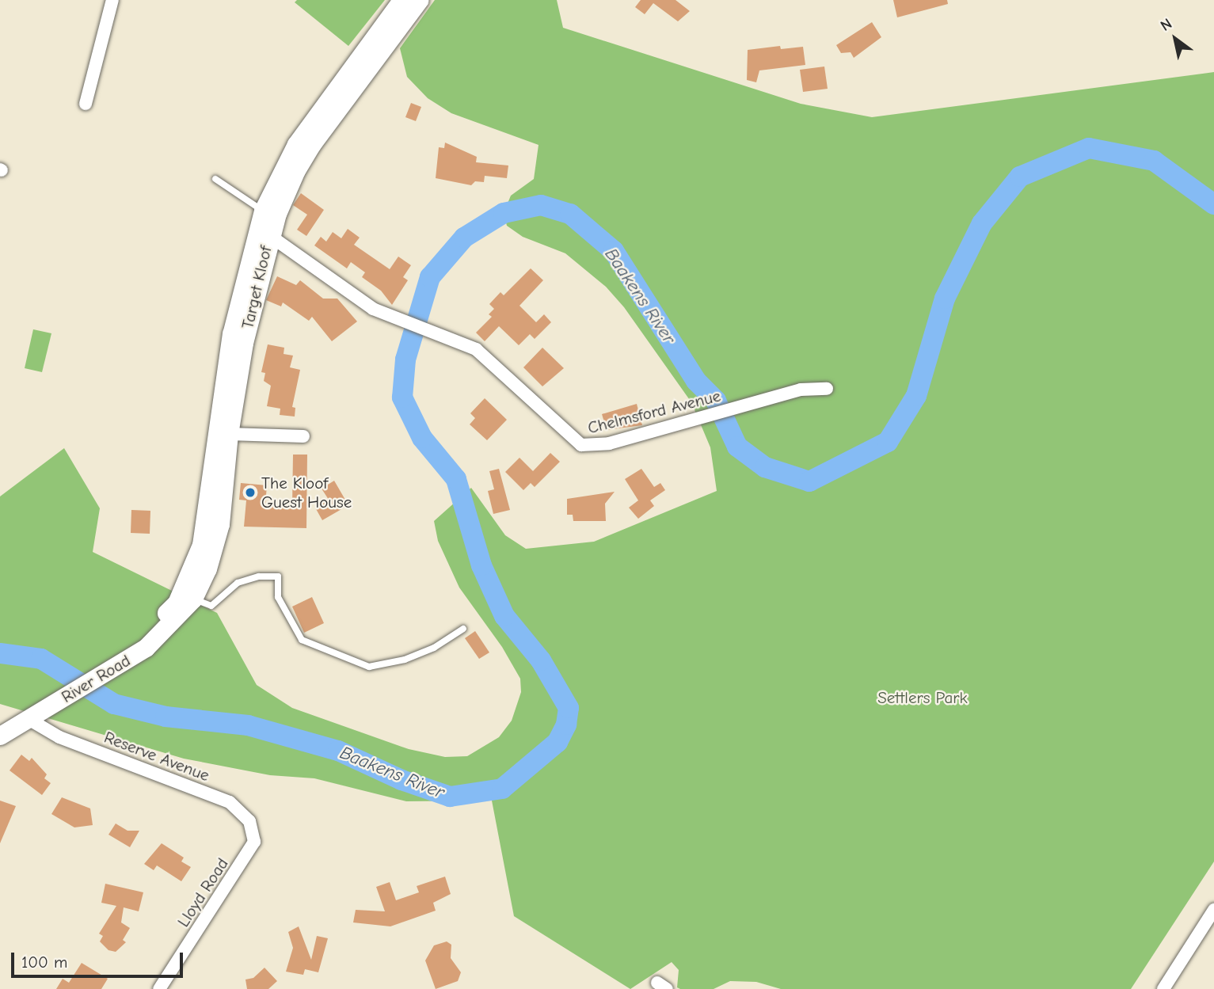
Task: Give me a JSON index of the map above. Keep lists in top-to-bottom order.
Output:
{
  "streets": {
    "main road": ["Target Kloof", "River Road"],
    "street": ["Chelmsford Avenue", "Reserve Avenue", "Lloyd Road"]
  },
  "crossings": [
    ["Target Kloof", "Chelmsford Avenue"],
    ["Target Kloof", "River Road"],
    ["River Road", "Reserve Avenue"],
    ["Reserve Avenue", "Lloyd Road"]
  ],
  "water": ["Baakens River"],
  "parks": ["Settlers Park"],
  "places": ["The Kloof Guest House"],
  "scale_bar": "100 m",
  "north": "top left"
}
